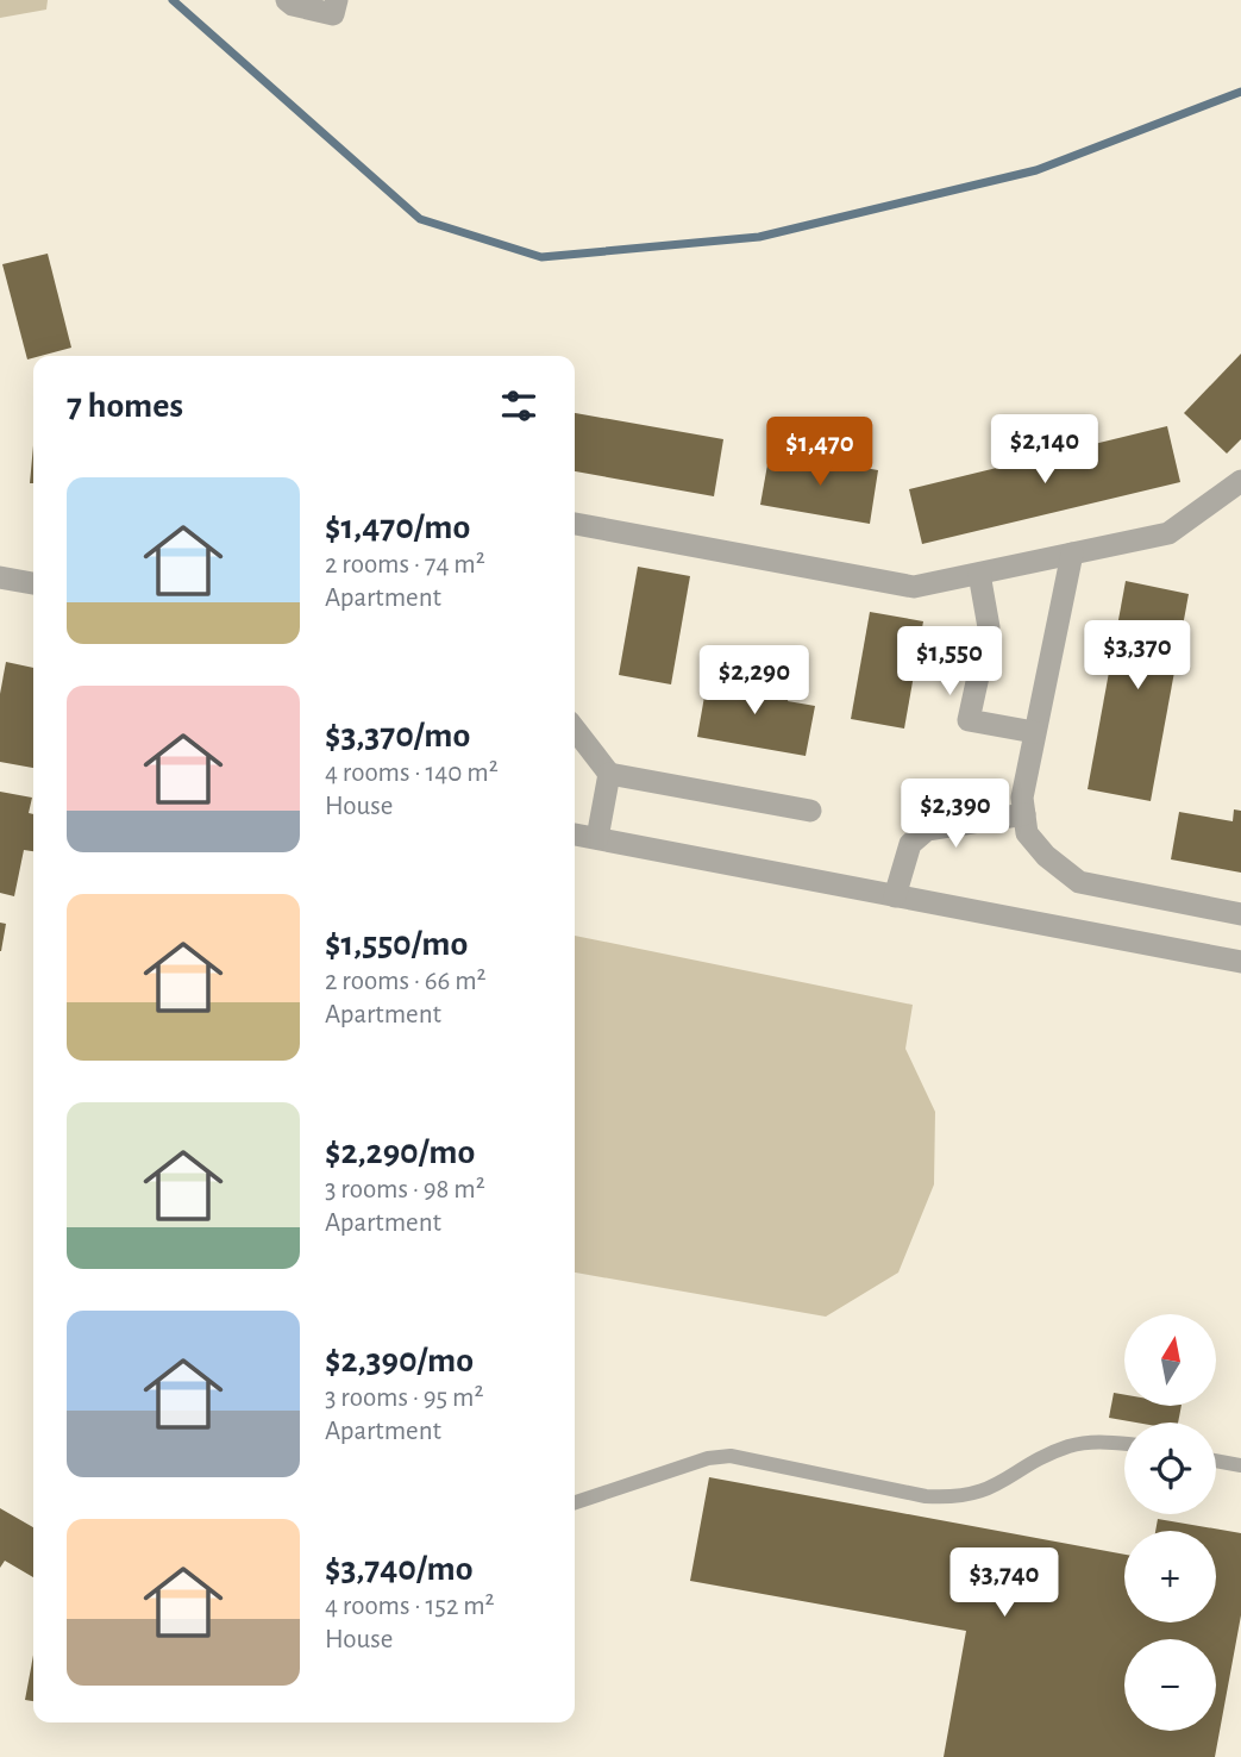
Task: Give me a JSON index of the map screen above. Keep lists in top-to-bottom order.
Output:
{
  "north": "top",
  "page": {
    "heading": "7 homes",
    "price": [
      "$2,140",
      "$1,470",
      "$3,370",
      "$1,550",
      "$2,290",
      "$2,390",
      "$3,740"
    ],
    "list": [
      {
        "name": "$1,470/mo",
        "note": "2 rooms · 74 m² · Apartment"
      },
      {
        "name": "$3,370/mo",
        "note": "4 rooms · 140 m² · House"
      },
      {
        "name": "$1,550/mo",
        "note": "2 rooms · 66 m² · Apartment"
      },
      {
        "name": "$2,290/mo",
        "note": "3 rooms · 98 m² · Apartment"
      },
      {
        "name": "$2,390/mo",
        "note": "3 rooms · 95 m² · Apartment"
      },
      {
        "name": "$3,740/mo",
        "note": "4 rooms · 152 m² · House"
      }
    ],
    "map_buttons": ["+", "−"]
  }
}
